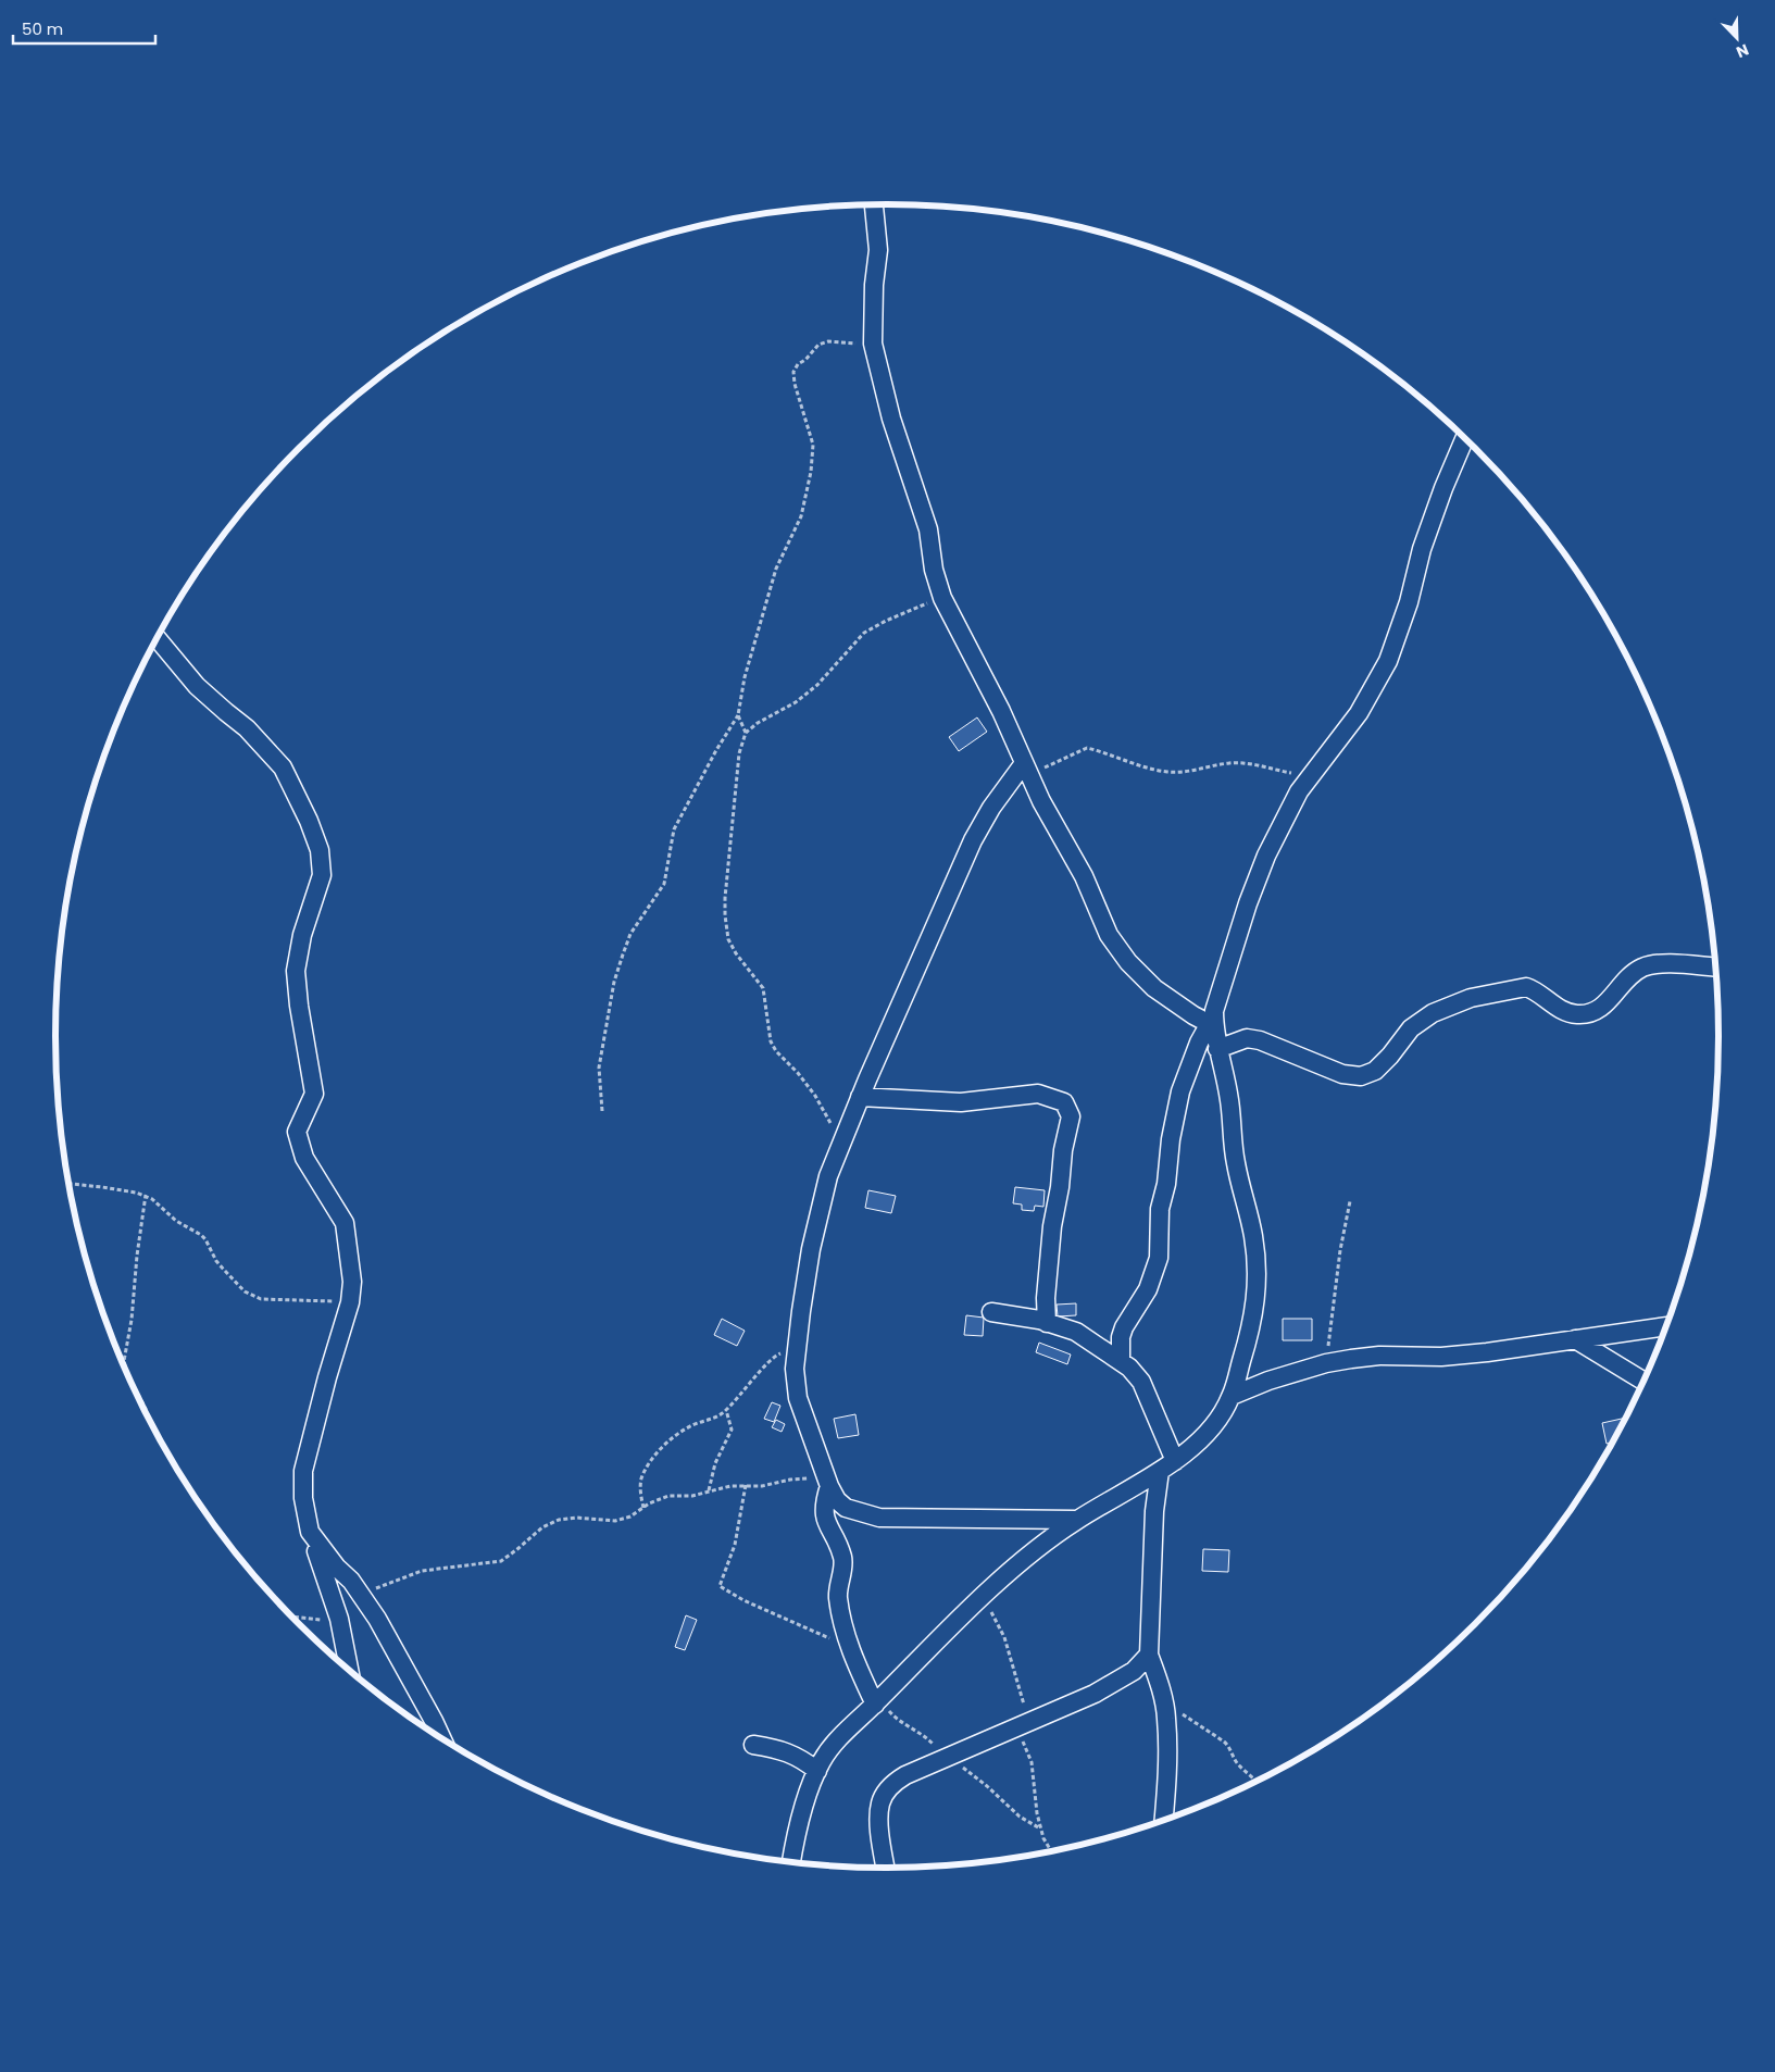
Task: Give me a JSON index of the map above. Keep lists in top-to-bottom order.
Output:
{
  "scale_bar": "50 m",
  "north": "bottom right"
}
